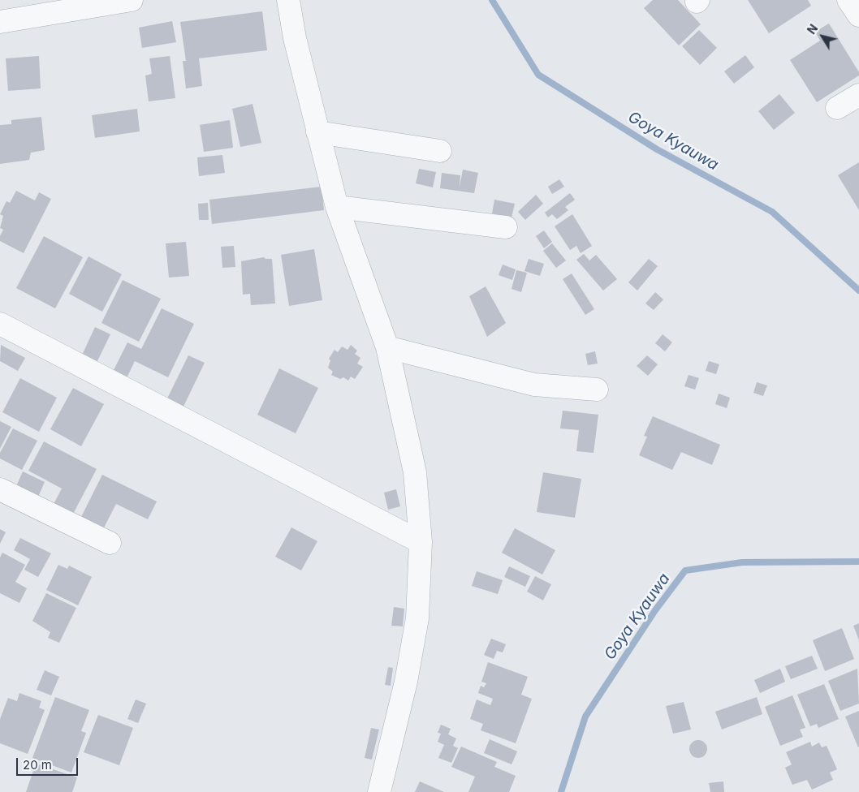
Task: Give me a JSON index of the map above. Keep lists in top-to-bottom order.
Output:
{
  "water": ["Goya Kyauwa"],
  "scale_bar": "20 m",
  "north": "top left"
}
